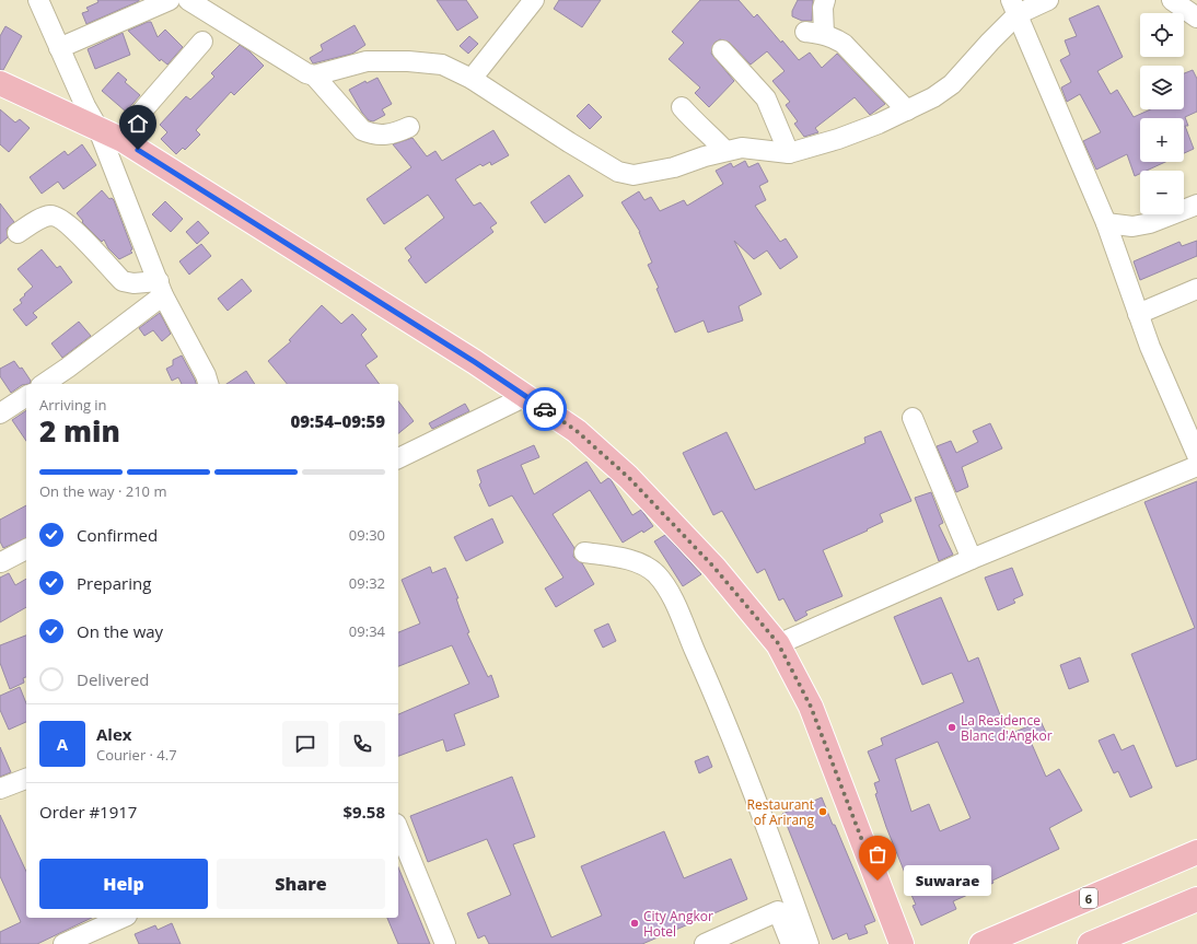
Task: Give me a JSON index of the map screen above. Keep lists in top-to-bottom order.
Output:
{
  "streets": {
    "highway": ["6"]
  },
  "places": [
    "La Residence Blanc d'Angkor",
    "Restaurant of Arirang",
    "Suwarae",
    "City Angkor Hotel"
  ],
  "page": {
    "map_buttons": ["+", "−"],
    "heading": ["2 min", "Arriving in", "09:54–09:59"],
    "panel": [
      "Alex",
      "Courier · 4.7",
      "Order #1917",
      "$9.58"
    ],
    "bar": "On the way · 210 m",
    "list": [
      ["Confirmed", "09:30"],
      ["Preparing", "09:32"],
      ["On the way", "09:34"],
      "Delivered"
    ],
    "round": "A",
    "buttons": ["Help", "Share"],
    "bubble": "Suwarae"
  }
}
